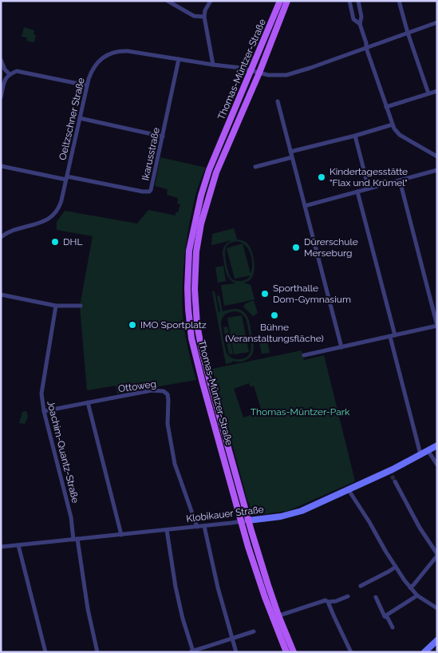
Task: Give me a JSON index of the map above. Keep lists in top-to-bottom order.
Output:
{
  "streets": {
    "main road": ["Thomas-Müntzer-Straße"],
    "street": [
      "Oeltzschner Straße",
      "Ikarusstraße",
      "Ottoweg",
      "Joachim-Quantz-Straße",
      "Klobikauer Straße"
    ]
  },
  "crossings": [
    ["Thomas-Müntzer-Straße", "Oeltzschner Straße"],
    ["Thomas-Müntzer-Straße", "Klobikauer Straße"],
    ["Oeltzschner Straße", "Ikarusstraße"],
    ["Ottoweg", "Joachim-Quantz-Straße"],
    ["Ottoweg", "Klobikauer Straße"],
    ["Joachim-Quantz-Straße", "Klobikauer Straße"]
  ],
  "parks": ["Thomas-Müntzer-Park"],
  "places": [
    "Kindertagesstätte \"Flax und Krümel\"",
    "DHL",
    "Dürerschule Merseburg",
    "Sporthalle Dom-Gymnasium",
    "Bühne (Veranstaltungsfläche)",
    "IMO Sportplatz"
  ]
}
